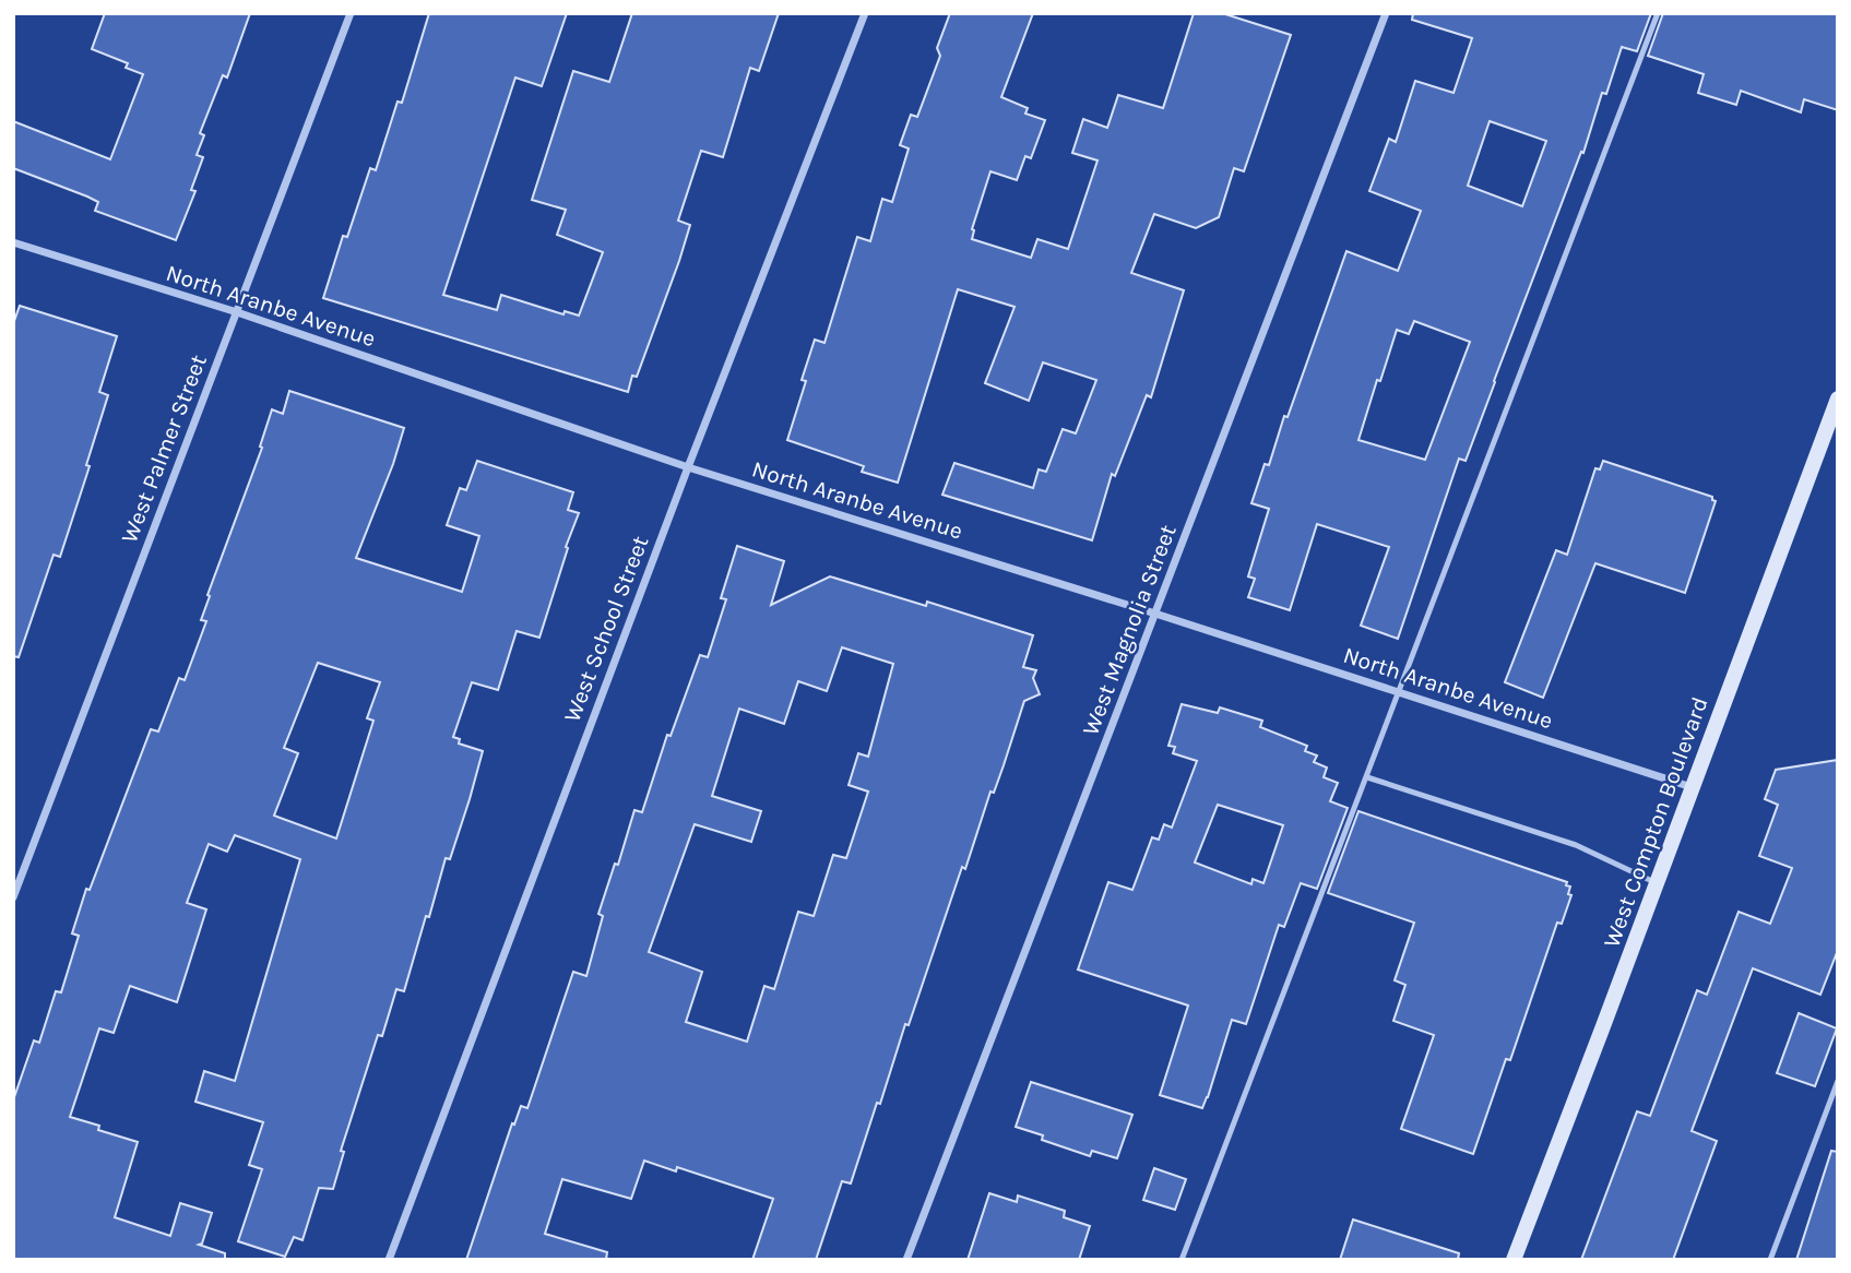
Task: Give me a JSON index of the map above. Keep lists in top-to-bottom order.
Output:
{
  "streets": {
    "main road": ["West Compton Boulevard"],
    "street": [
      "North Aranbe Avenue",
      "West Palmer Street",
      "West School Street",
      "West Magnolia Street"
    ]
  },
  "crossings": [
    ["North Aranbe Avenue", "West Palmer Street"],
    ["North Aranbe Avenue", "West School Street"],
    ["North Aranbe Avenue", "West Magnolia Street"],
    ["North Aranbe Avenue", "West Compton Boulevard"]
  ]
}
